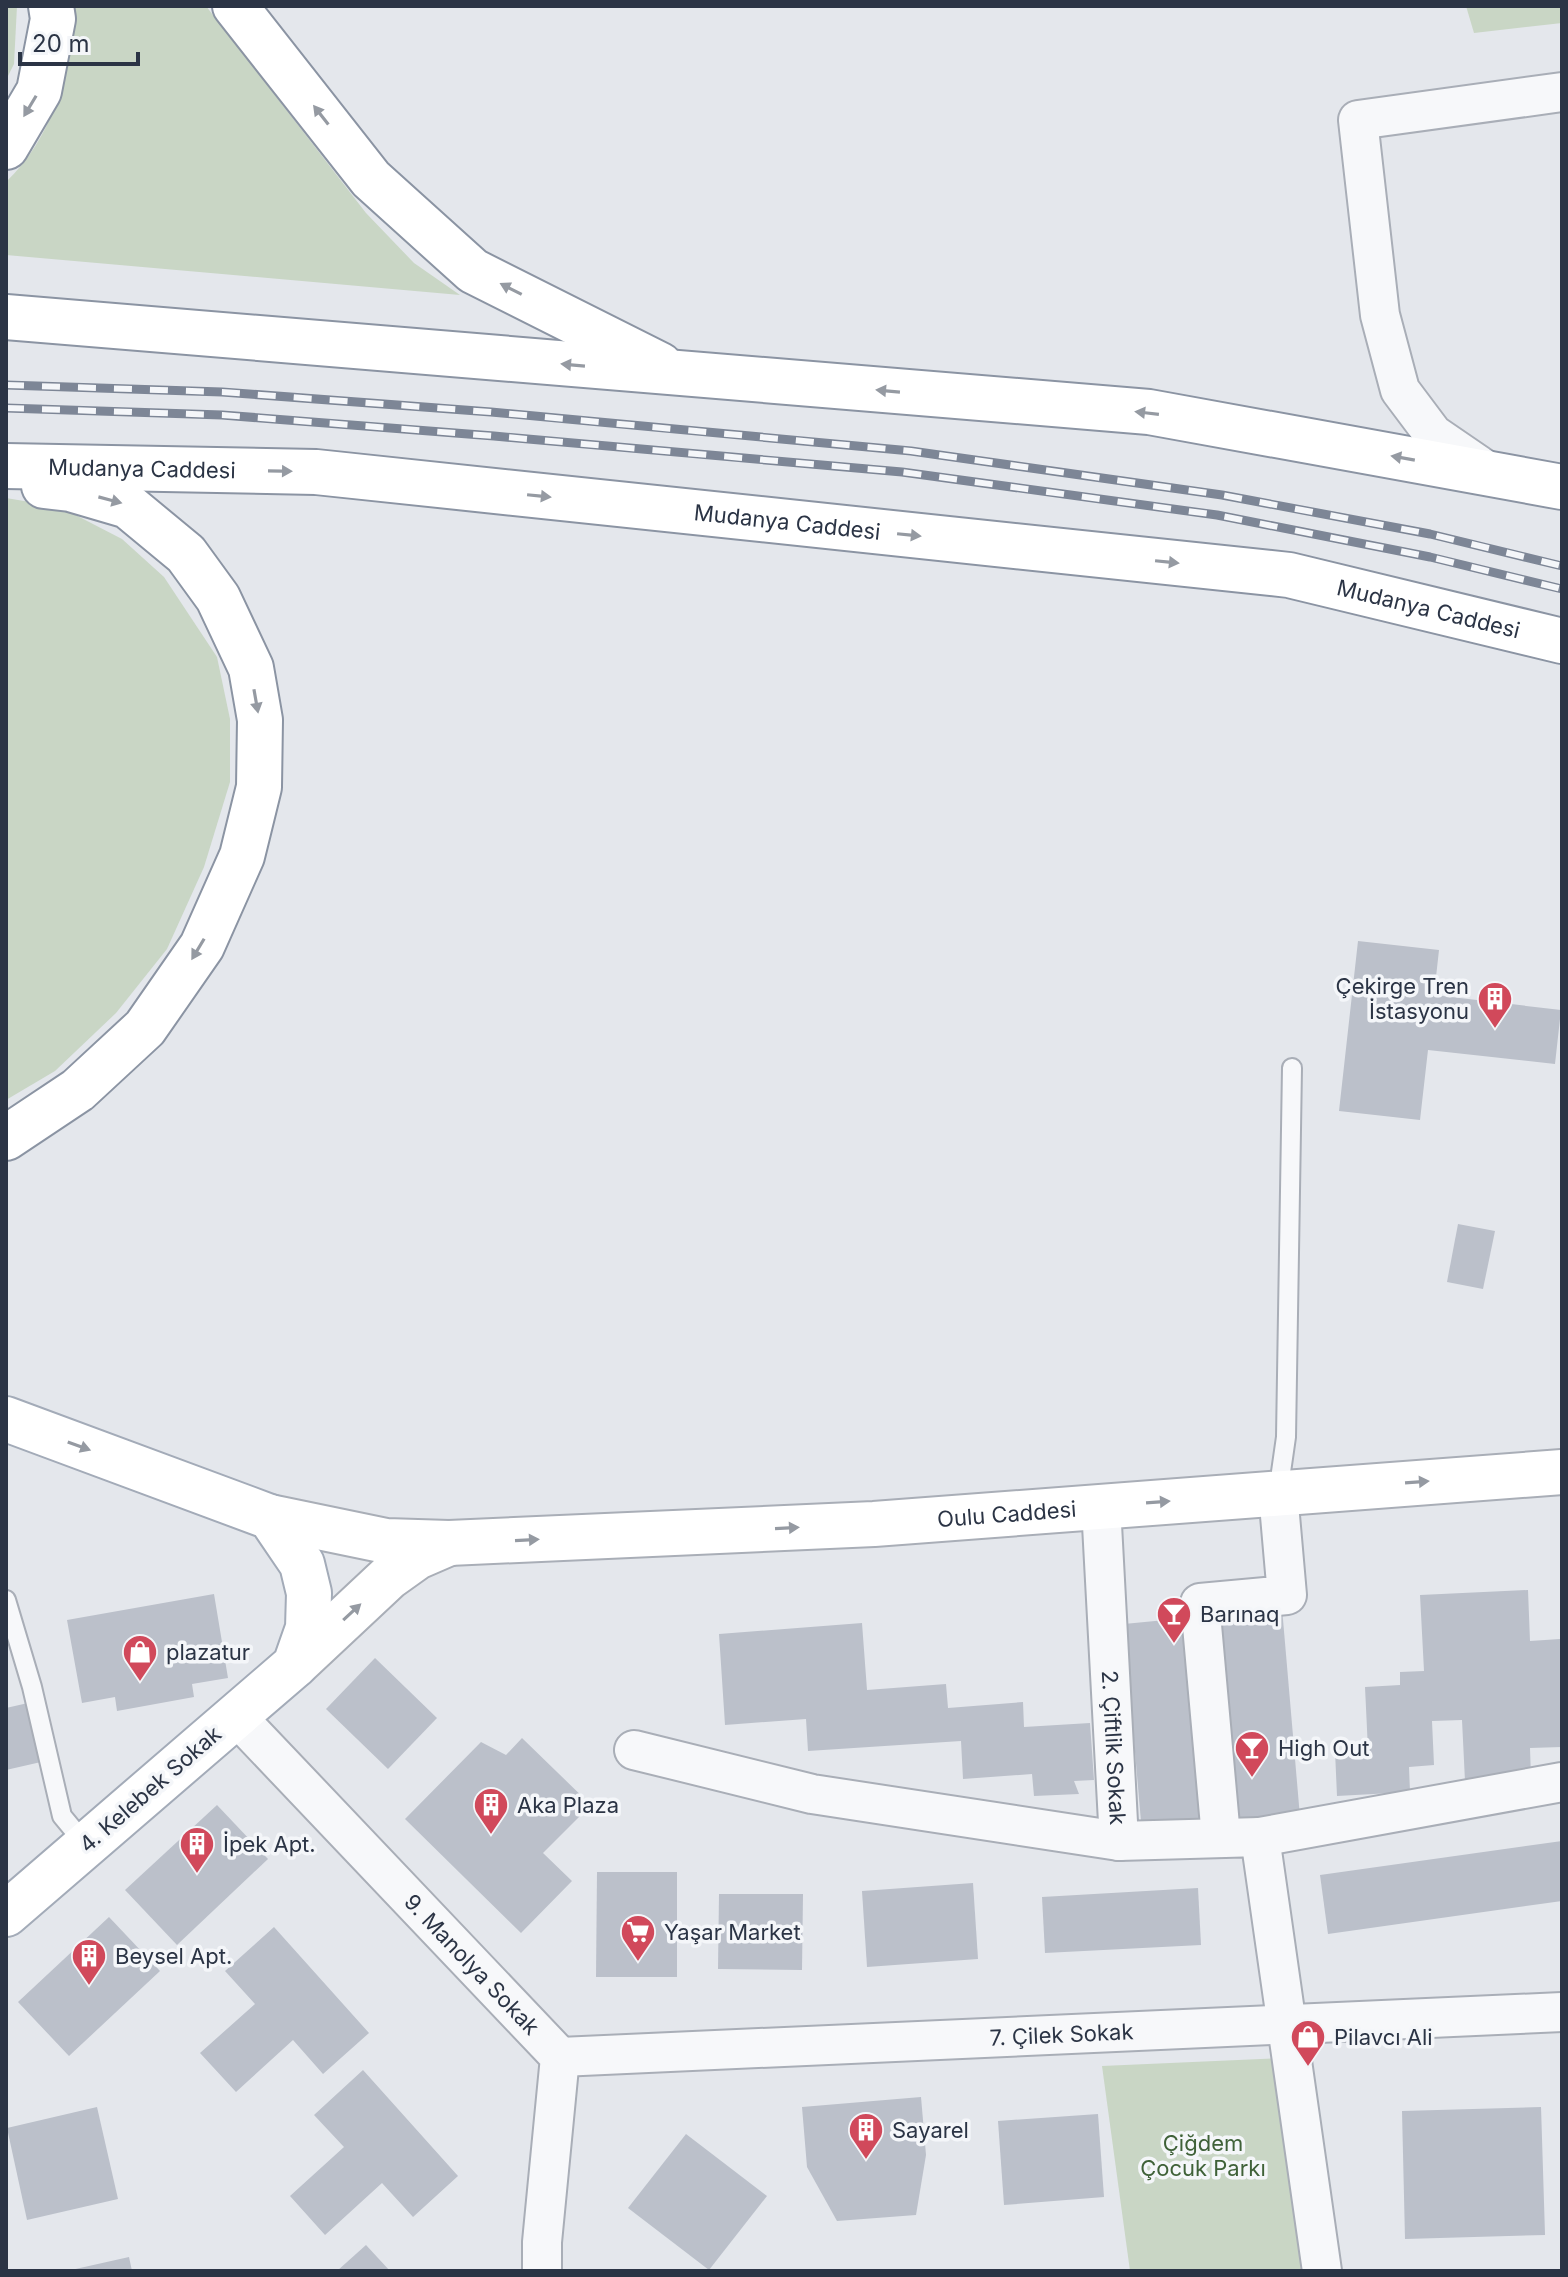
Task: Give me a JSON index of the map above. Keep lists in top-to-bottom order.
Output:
{
  "streets": {
    "main road": ["Mudanya Caddesi", "Oulu Caddesi", "4. Kelebek Sokak"],
    "street": ["2. Çiftlik Sokak", "9. Manolya Sokak", "7. Çilek Sokak"]
  },
  "crossings": [
    ["Oulu Caddesi", "2. Çiftlik Sokak"],
    ["Oulu Caddesi", "4. Kelebek Sokak"],
    ["4. Kelebek Sokak", "9. Manolya Sokak"],
    ["9. Manolya Sokak", "7. Çilek Sokak"]
  ],
  "one_way": ["Oulu Caddesi"],
  "parks": ["Çiğdem Çocuk Parkı"],
  "places": {
    "building": [
      "Çekirge Tren İstasyonu",
      "Aka Plaza",
      "İpek Apt.",
      "Beysel Apt.",
      "Sayarel"
    ],
    "bar": ["Barınaq", "High Out"],
    "shop": ["plazatur", "Pilavcı Ali"],
    "supermarket": ["Yaşar Market"]
  },
  "scale_bar": "20 m"
}
